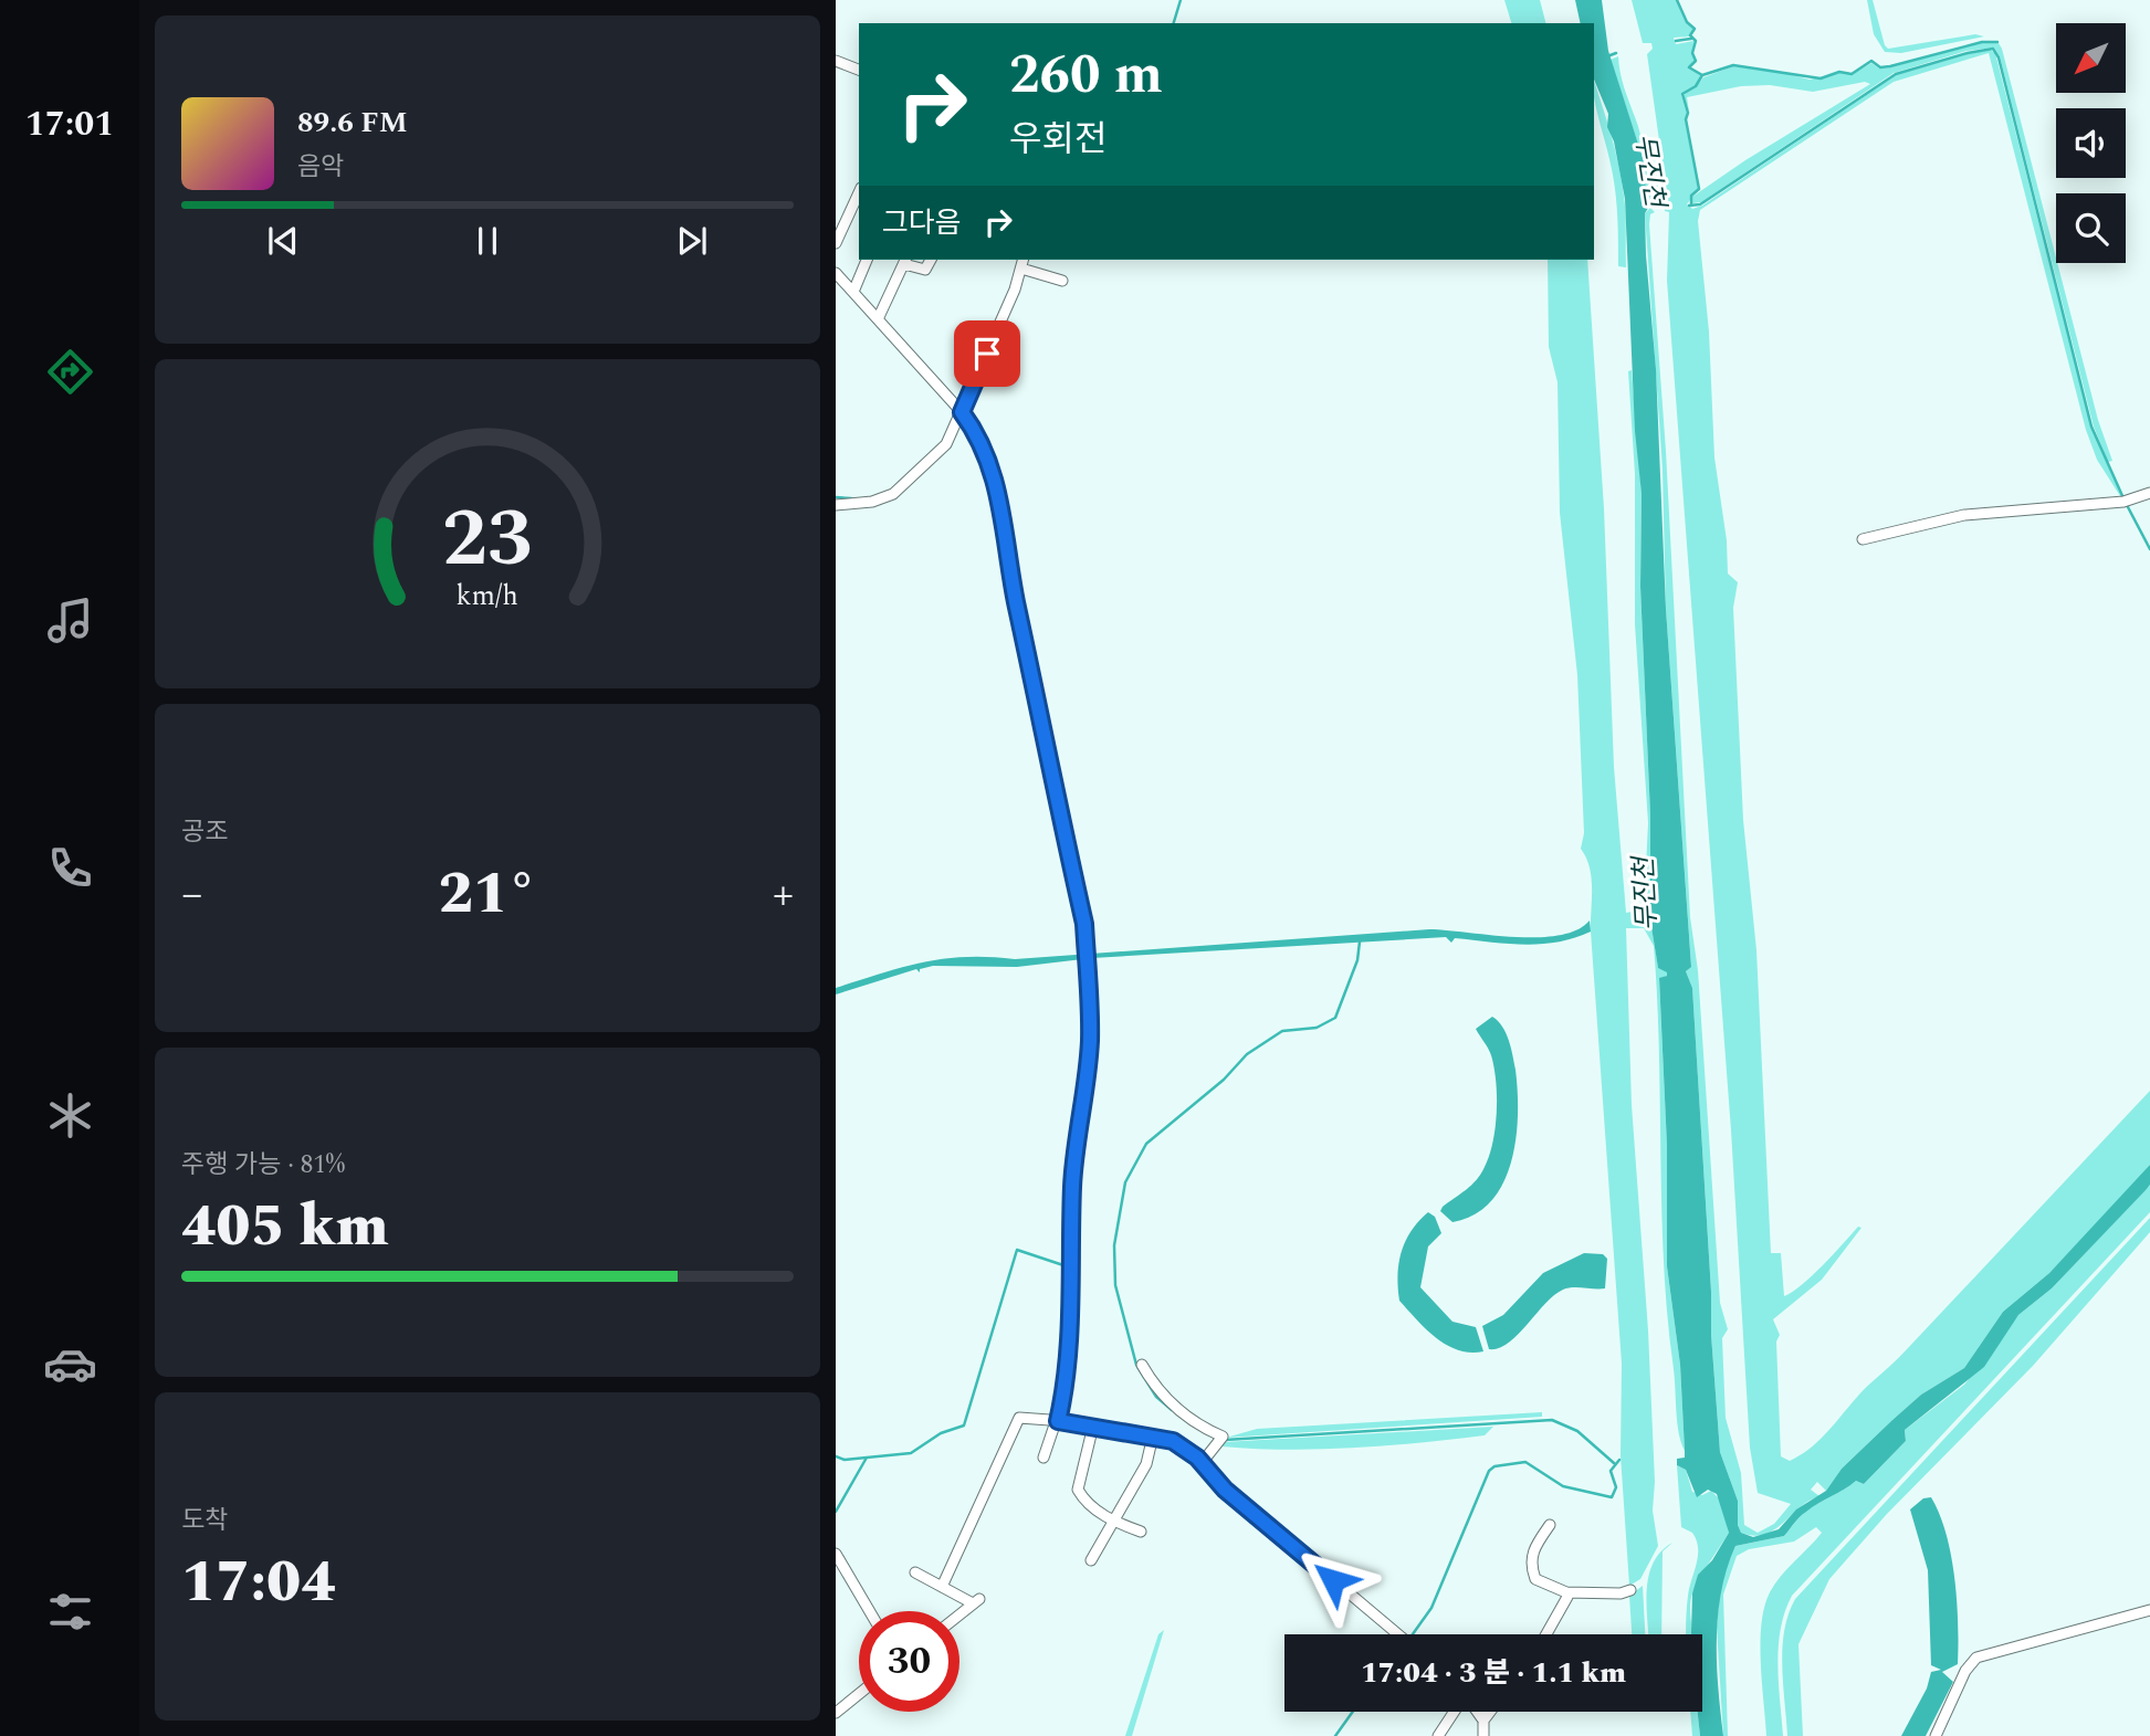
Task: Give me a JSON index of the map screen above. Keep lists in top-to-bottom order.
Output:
{
  "water": ["무진천"],
  "north": "bottom left",
  "page": {
    "tabs": "17:01",
    "turn": ["260 m", "우회전"],
    "song": ["89.6 FM", "음악"],
    "then": "그다음",
    "tile": [
      "공조",
      ["주행 가능 · 81%", "405 km"],
      ["도착", "17:04"]
    ],
    "heat": ["−", "21°", "+"],
    "limit": "30",
    "trip": "17:04 · 3 분 · 1.1 km",
    "gauge": ["23", "km/h"]
  }
}
